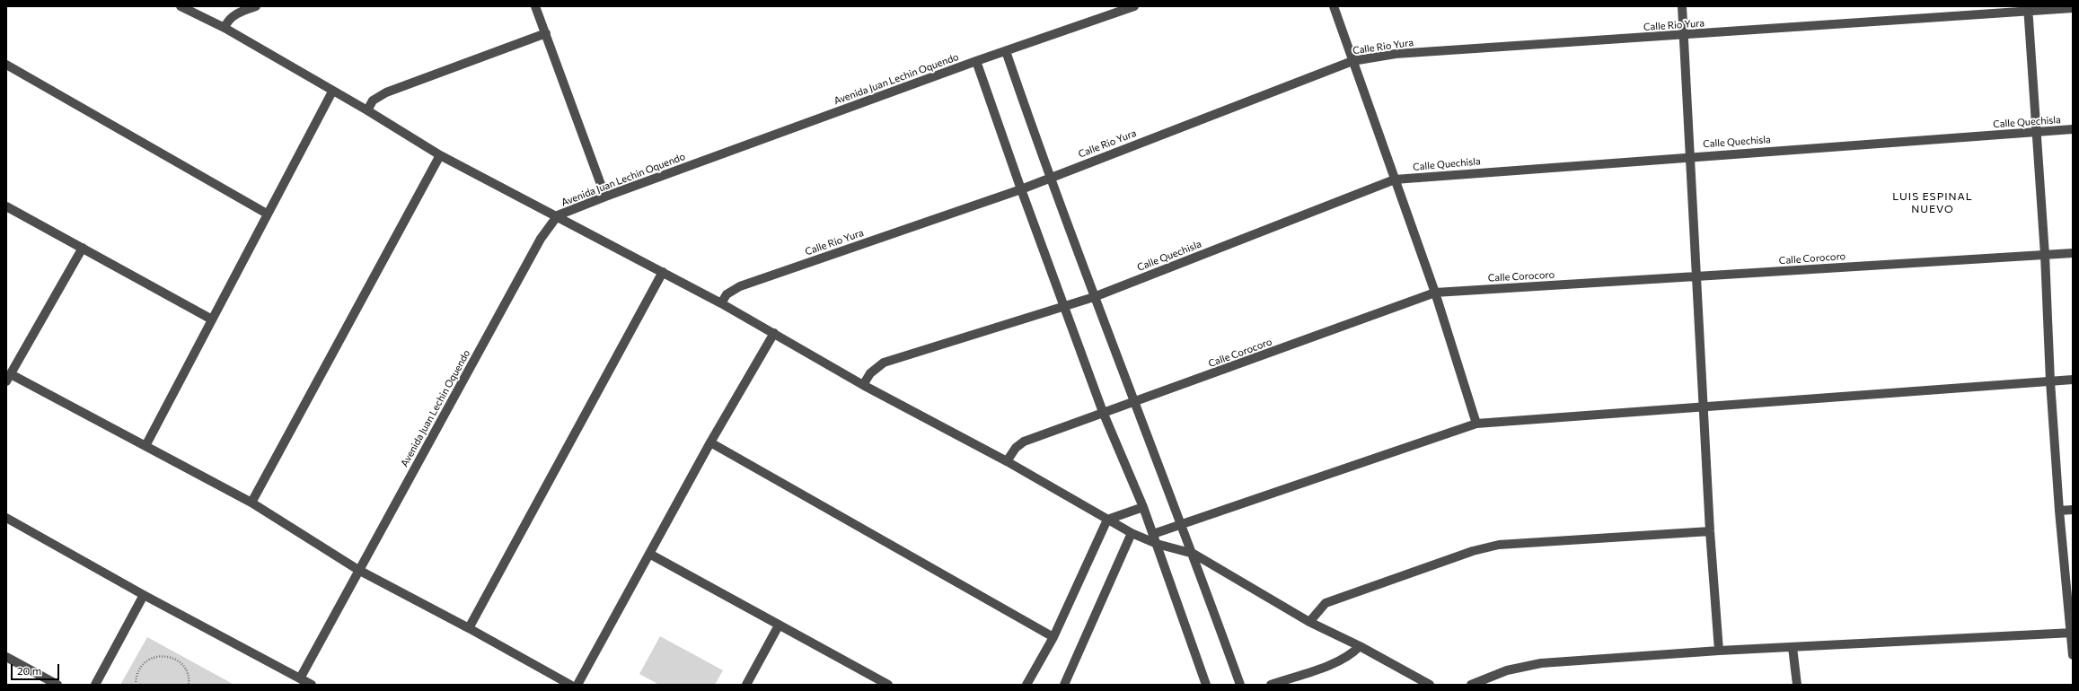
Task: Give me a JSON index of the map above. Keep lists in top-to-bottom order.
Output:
{
  "streets": {
    "street": [
      "Calle Rio Yura",
      "Avenida Juan Lechin Oquendo",
      "Calle Quechisla",
      "Calle Corocoro"
    ]
  },
  "districts": ["LUIS ESPINAL NUEVO"],
  "scale_bar": "20 m"
}
